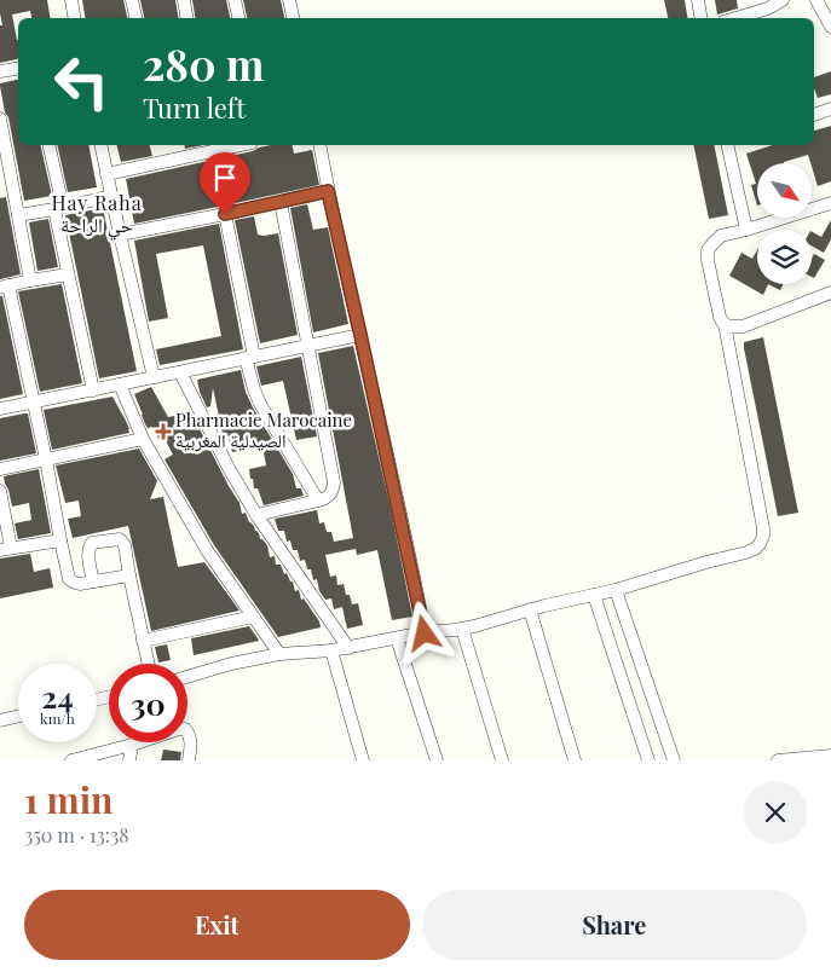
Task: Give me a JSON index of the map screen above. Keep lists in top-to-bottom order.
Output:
{
  "districts": ["Hay Raha حي الراحة"],
  "places": {
    "health": ["Pharmacie Marocaine الصيدلية المغربية"]
  },
  "north": "bottom right",
  "page": {
    "turn": ["280 m", "Turn left"],
    "speed": "24 km/h",
    "limit": "30",
    "heading": ["1 min", "350 m · 13:38"],
    "buttons": ["Exit", "Share"]
  }
}
